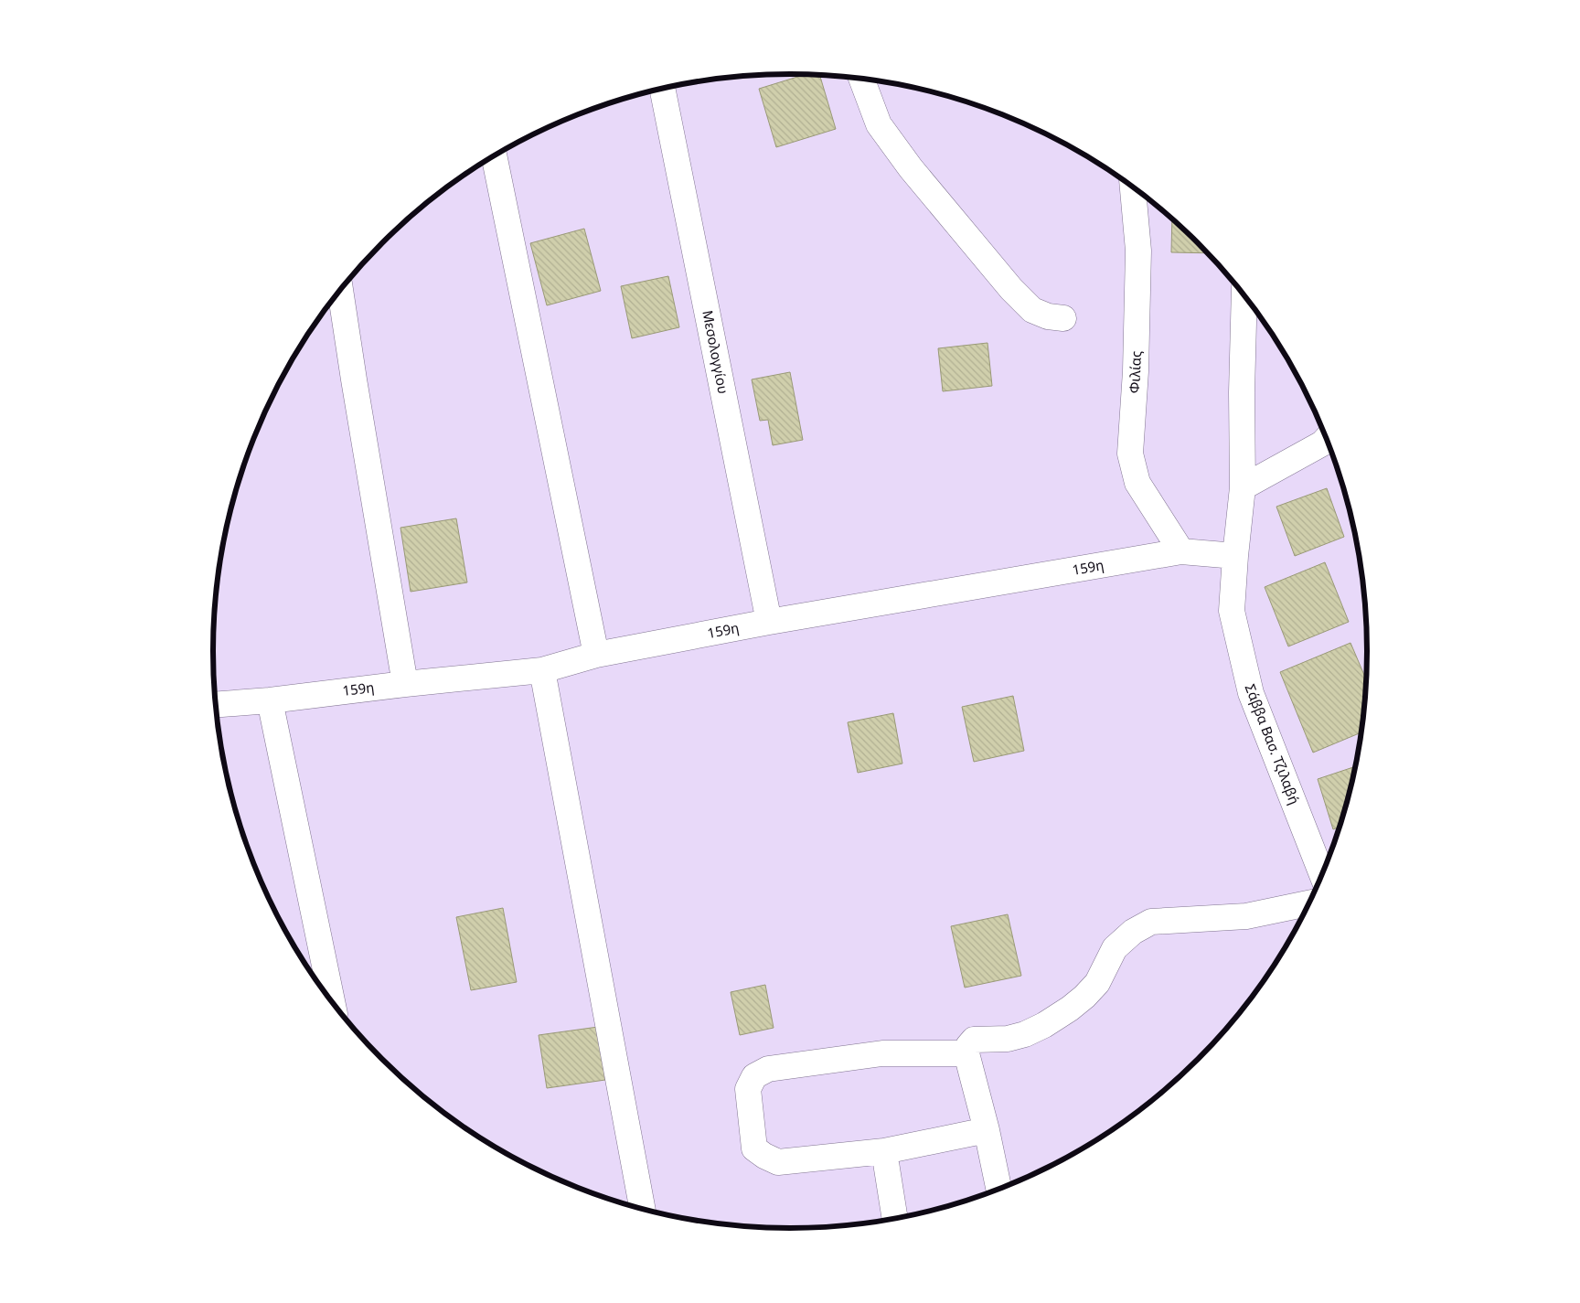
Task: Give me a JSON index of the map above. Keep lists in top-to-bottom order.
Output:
{
  "streets": {
    "street": [
      "Μεσολογγίου",
      "Φιλίας",
      "159η",
      "Σάββα Βασ. Τζιλαβή"
    ]
  },
  "crossings": [
    ["Μεσολογγίου", "159η"],
    ["Φιλίας", "159η"],
    ["159η", "Σάββα Βασ. Τζιλαβή"]
  ]
}
